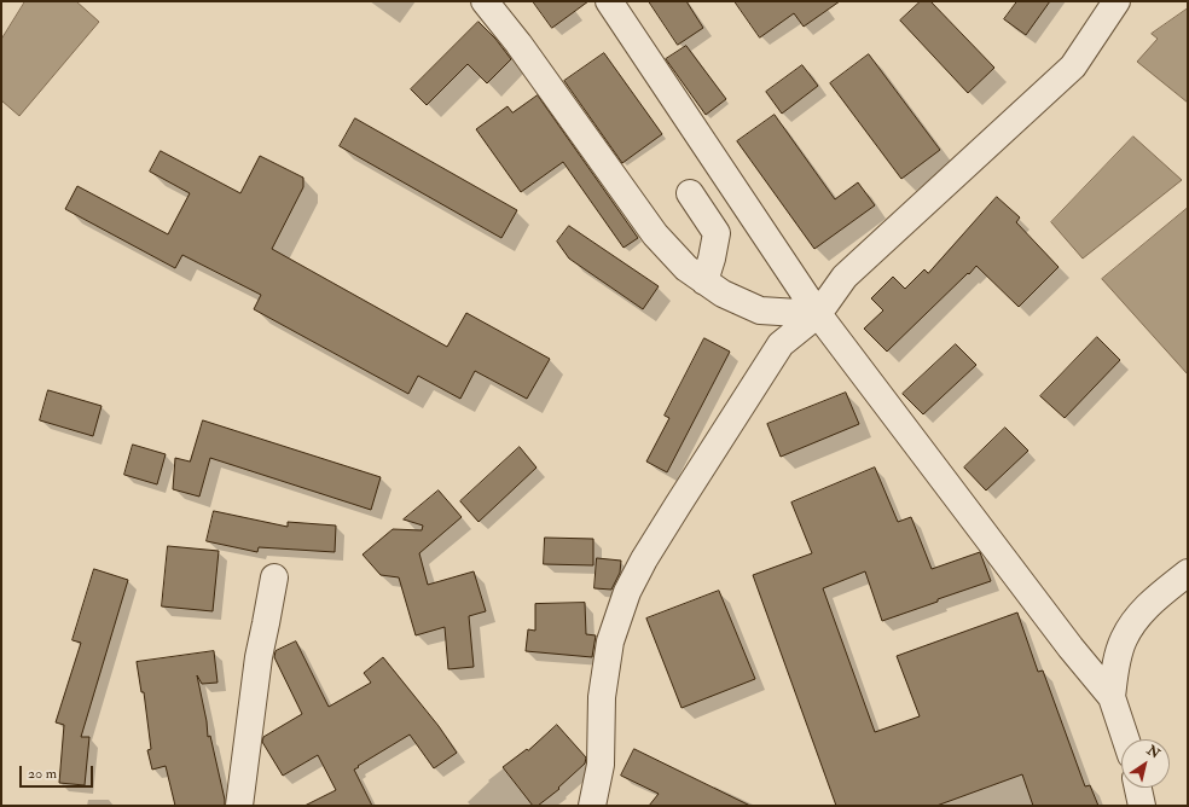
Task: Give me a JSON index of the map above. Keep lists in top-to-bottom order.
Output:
{
  "scale_bar": "20 m",
  "north": "top right"
}
